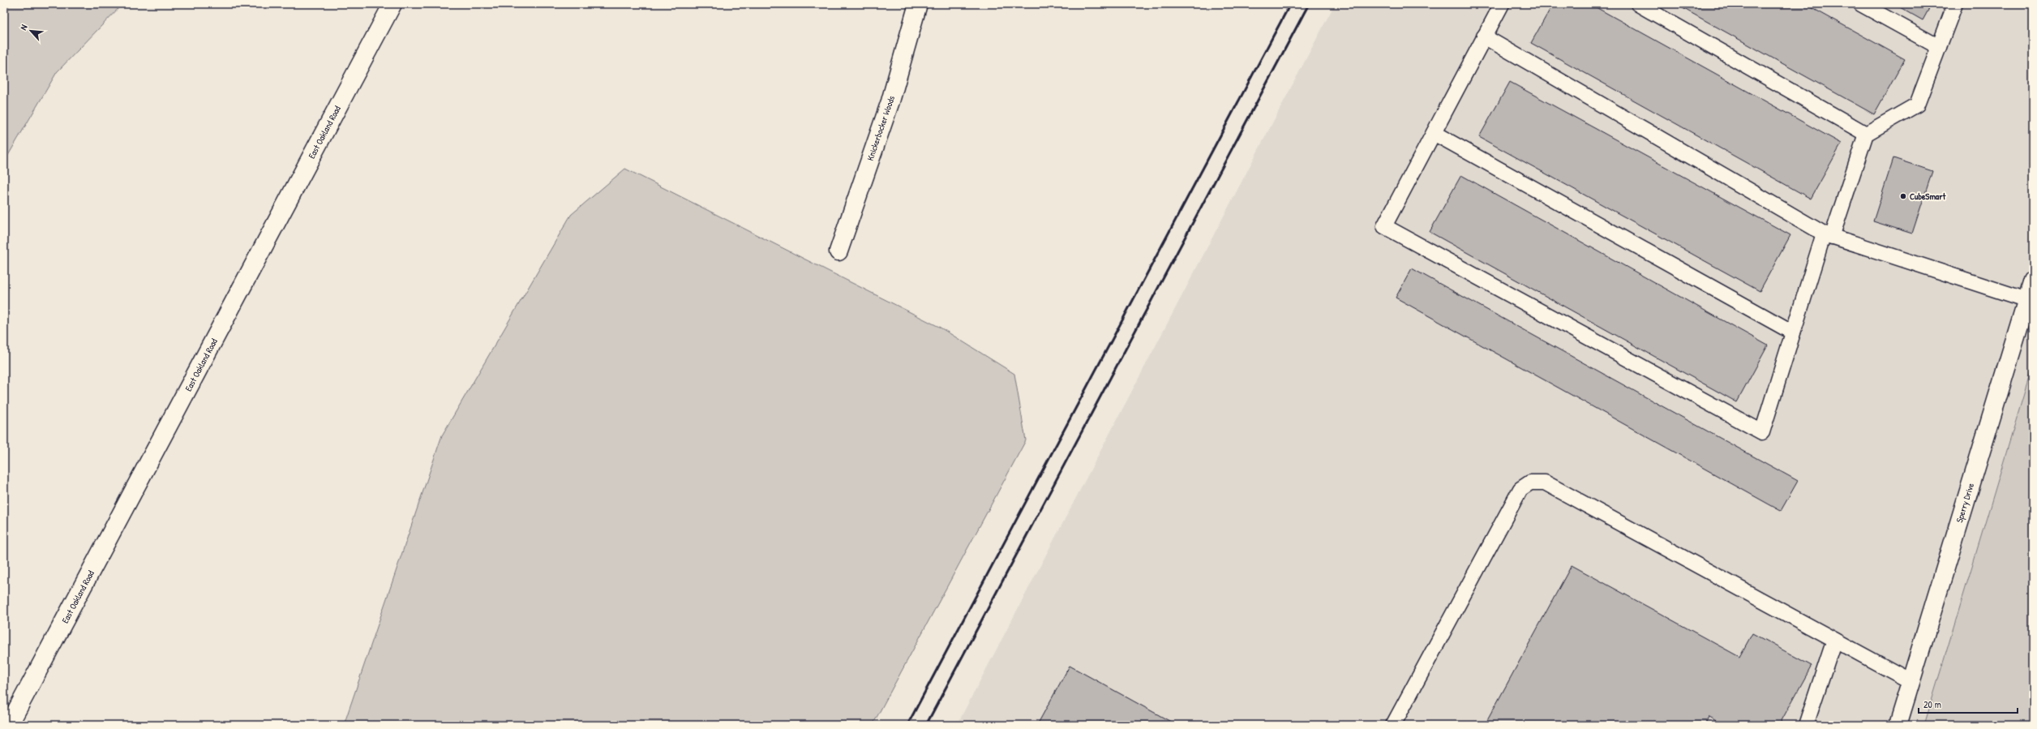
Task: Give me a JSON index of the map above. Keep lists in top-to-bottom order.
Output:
{
  "streets": {
    "street": ["Knickerbocker Woods", "East Oakland Road", "Sperry Drive"]
  },
  "places": ["CubeSmart"],
  "scale_bar": "20 m",
  "north": "top left"
}
